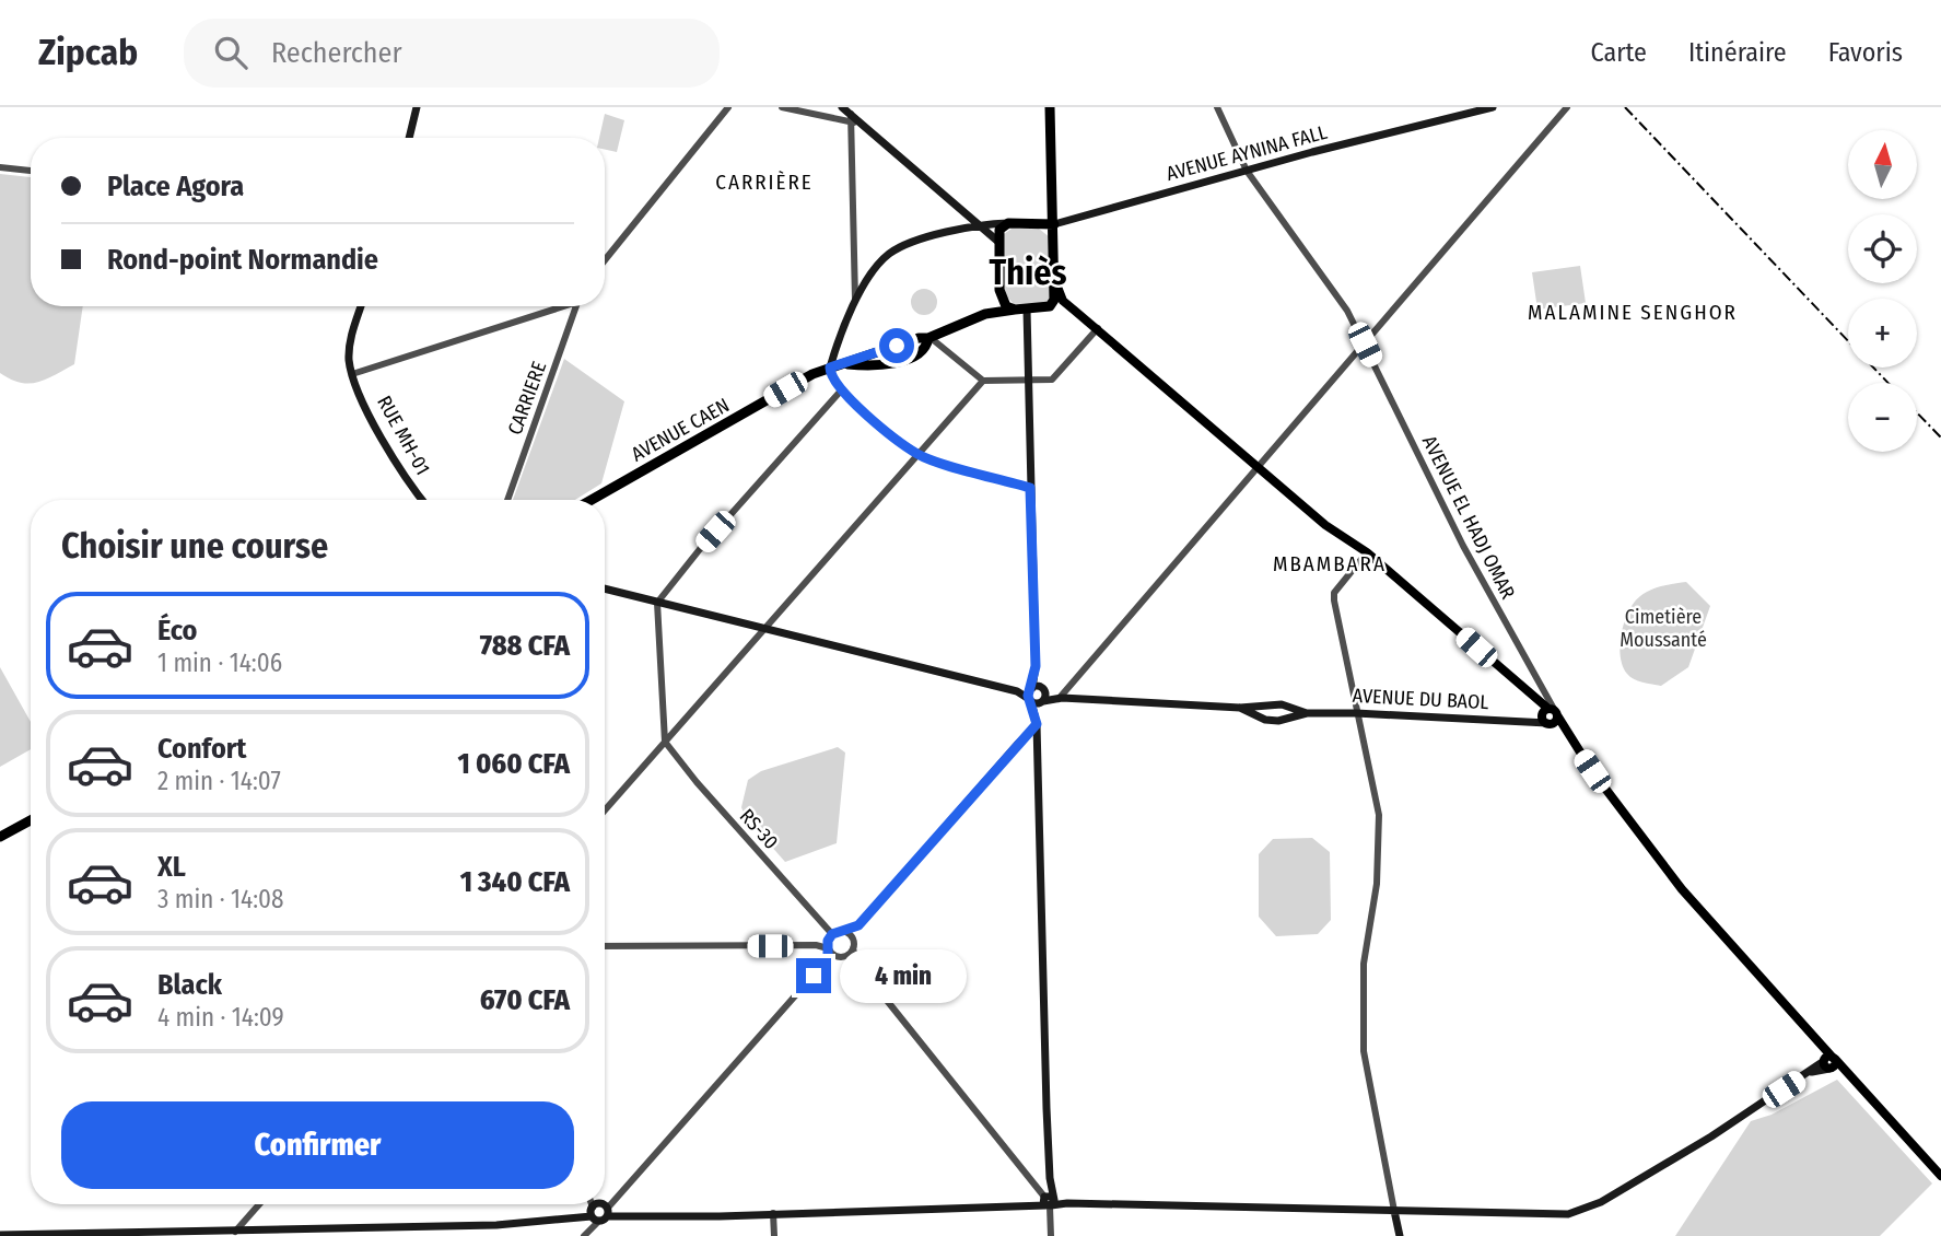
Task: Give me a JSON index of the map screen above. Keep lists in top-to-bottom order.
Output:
{
  "streets": {
    "highway": ["AVENUE CAEN"],
    "main road": ["AVENUE AYNINA FALL", "RUE MH-01", "AVENUE DU BAOL"],
    "street": ["CARRIERE", "AVENUE EL HADJ OMAR", "RS-30"]
  },
  "crossings": [
    ["AVENUE AYNINA FALL", "AVENUE EL HADJ OMAR"],
    ["AVENUE EL HADJ OMAR", "AVENUE DU BAOL"]
  ],
  "districts": [
    "CARRIÈRE",
    "Thiès",
    "MALAMINE SENGHOR",
    "MBAMBARA"
  ],
  "parks": ["Cimetière Moussanté"],
  "north": "top",
  "page": {
    "header": "Zipcab",
    "search": "Rechercher",
    "nav": ["Carte", "Itinéraire", "Favoris"],
    "map_buttons": ["+", "−"],
    "banner": ["Place Agora", "Rond-point Normandie"],
    "heading": "Choisir une course",
    "list": [
      {
        "name": "Éco",
        "note": "1 min · 14:06",
        "value": "788 CFA"
      },
      {
        "name": "Confort",
        "note": "2 min · 14:07",
        "value": "1 060 CFA"
      },
      {
        "name": "XL",
        "note": "3 min · 14:08",
        "value": "1 340 CFA"
      },
      {
        "name": "Black",
        "note": "4 min · 14:09",
        "value": "670 CFA"
      }
    ],
    "bubble": "4 min",
    "buttons": "Confirmer"
  }
}
